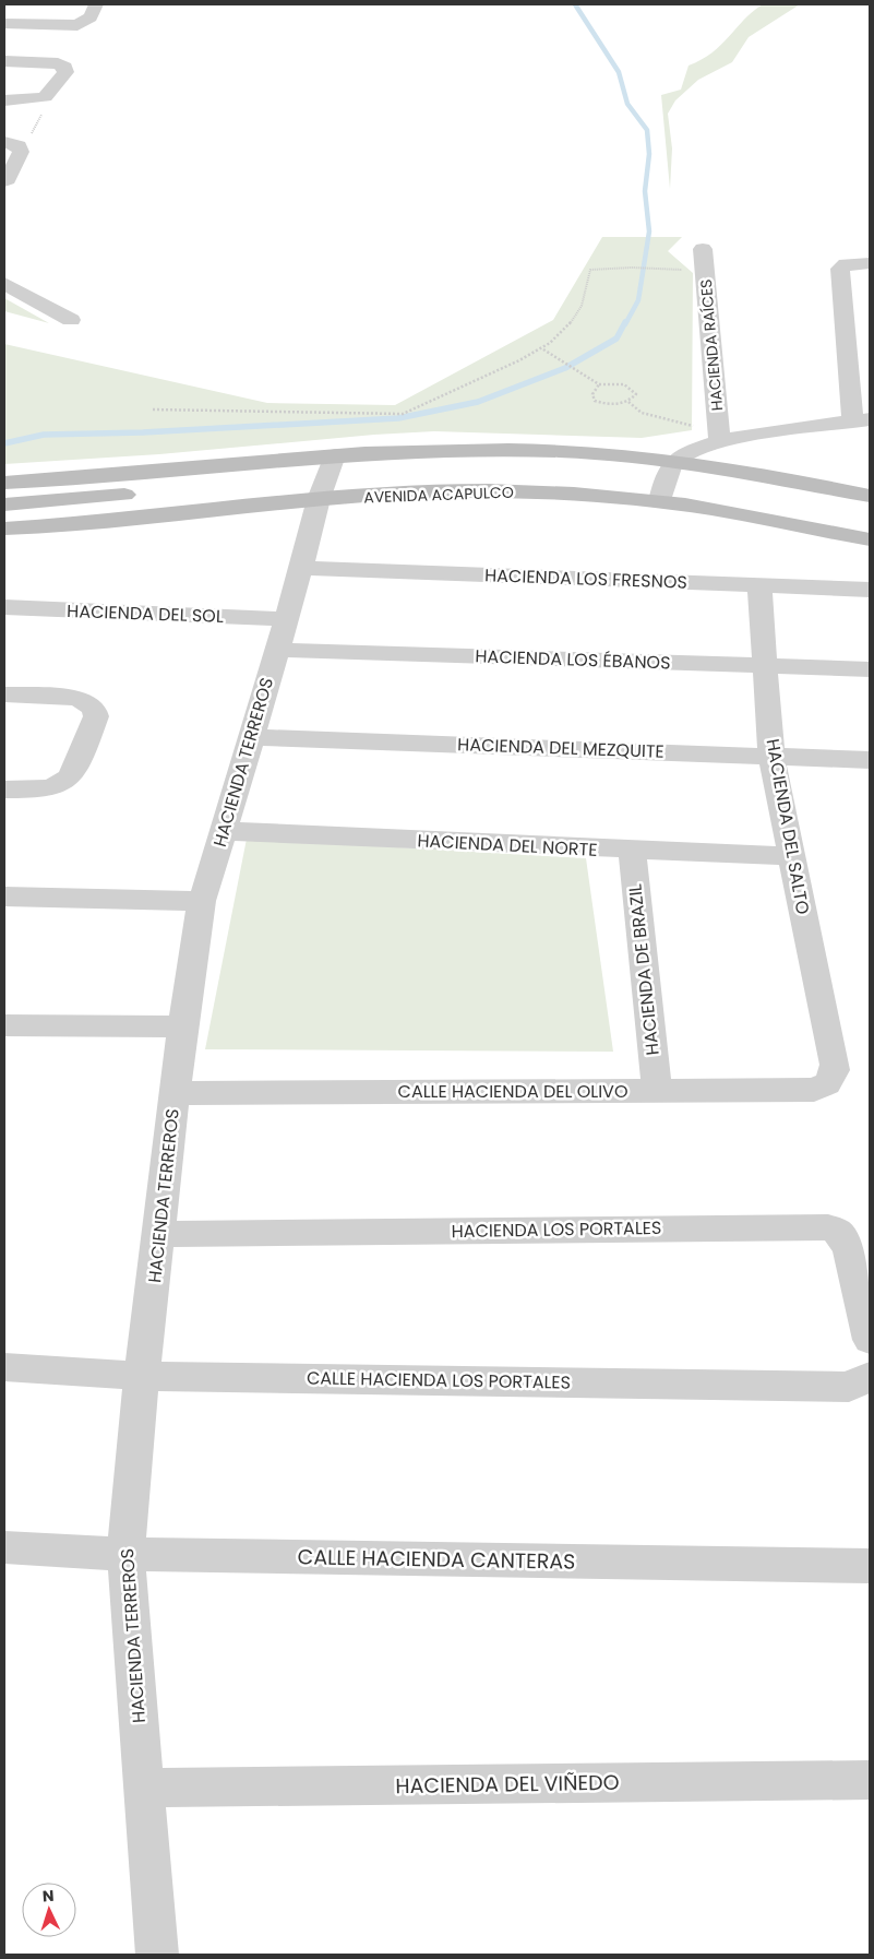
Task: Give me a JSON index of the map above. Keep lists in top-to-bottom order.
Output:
{
  "streets": {
    "street": [
      "HACIENDA RAÍCES",
      "AVENIDA ACAPULCO",
      "HACIENDA LOS FRESNOS",
      "HACIENDA DEL SOL",
      "HACIENDA LOS ÉBANOS",
      "HACIENDA DEL MEZQUITE",
      "HACIENDA TERREROS",
      "HACIENDA DEL SALTO",
      "HACIENDA DEL NORTE",
      "HACIENDA DE BRAZIL",
      "CALLE HACIENDA DEL OLIVO",
      "HACIENDA LOS PORTALES",
      "CALLE HACIENDA LOS PORTALES",
      "CALLE HACIENDA CANTERAS",
      "HACIENDA DEL VIÑEDO"
    ]
  },
  "crossings": [
    ["AVENIDA ACAPULCO", "HACIENDA TERREROS"],
    ["HACIENDA LOS FRESNOS", "HACIENDA TERREROS"],
    ["HACIENDA LOS FRESNOS", "HACIENDA DEL SALTO"],
    ["HACIENDA DEL SOL", "HACIENDA TERREROS"],
    ["HACIENDA LOS ÉBANOS", "HACIENDA TERREROS"],
    ["HACIENDA LOS ÉBANOS", "HACIENDA DEL SALTO"],
    ["HACIENDA DEL MEZQUITE", "HACIENDA TERREROS"],
    ["HACIENDA DEL MEZQUITE", "HACIENDA DEL SALTO"],
    ["HACIENDA TERREROS", "HACIENDA DEL NORTE"],
    ["HACIENDA TERREROS", "CALLE HACIENDA DEL OLIVO"],
    ["HACIENDA TERREROS", "HACIENDA LOS PORTALES"],
    ["HACIENDA TERREROS", "CALLE HACIENDA LOS PORTALES"],
    ["HACIENDA TERREROS", "CALLE HACIENDA CANTERAS"],
    ["HACIENDA TERREROS", "HACIENDA DEL VIÑEDO"],
    ["HACIENDA DEL SALTO", "HACIENDA DEL NORTE"],
    ["HACIENDA DEL SALTO", "CALLE HACIENDA DEL OLIVO"],
    ["HACIENDA DEL NORTE", "HACIENDA DE BRAZIL"],
    ["HACIENDA DE BRAZIL", "CALLE HACIENDA DEL OLIVO"]
  ],
  "north": "top"
}
